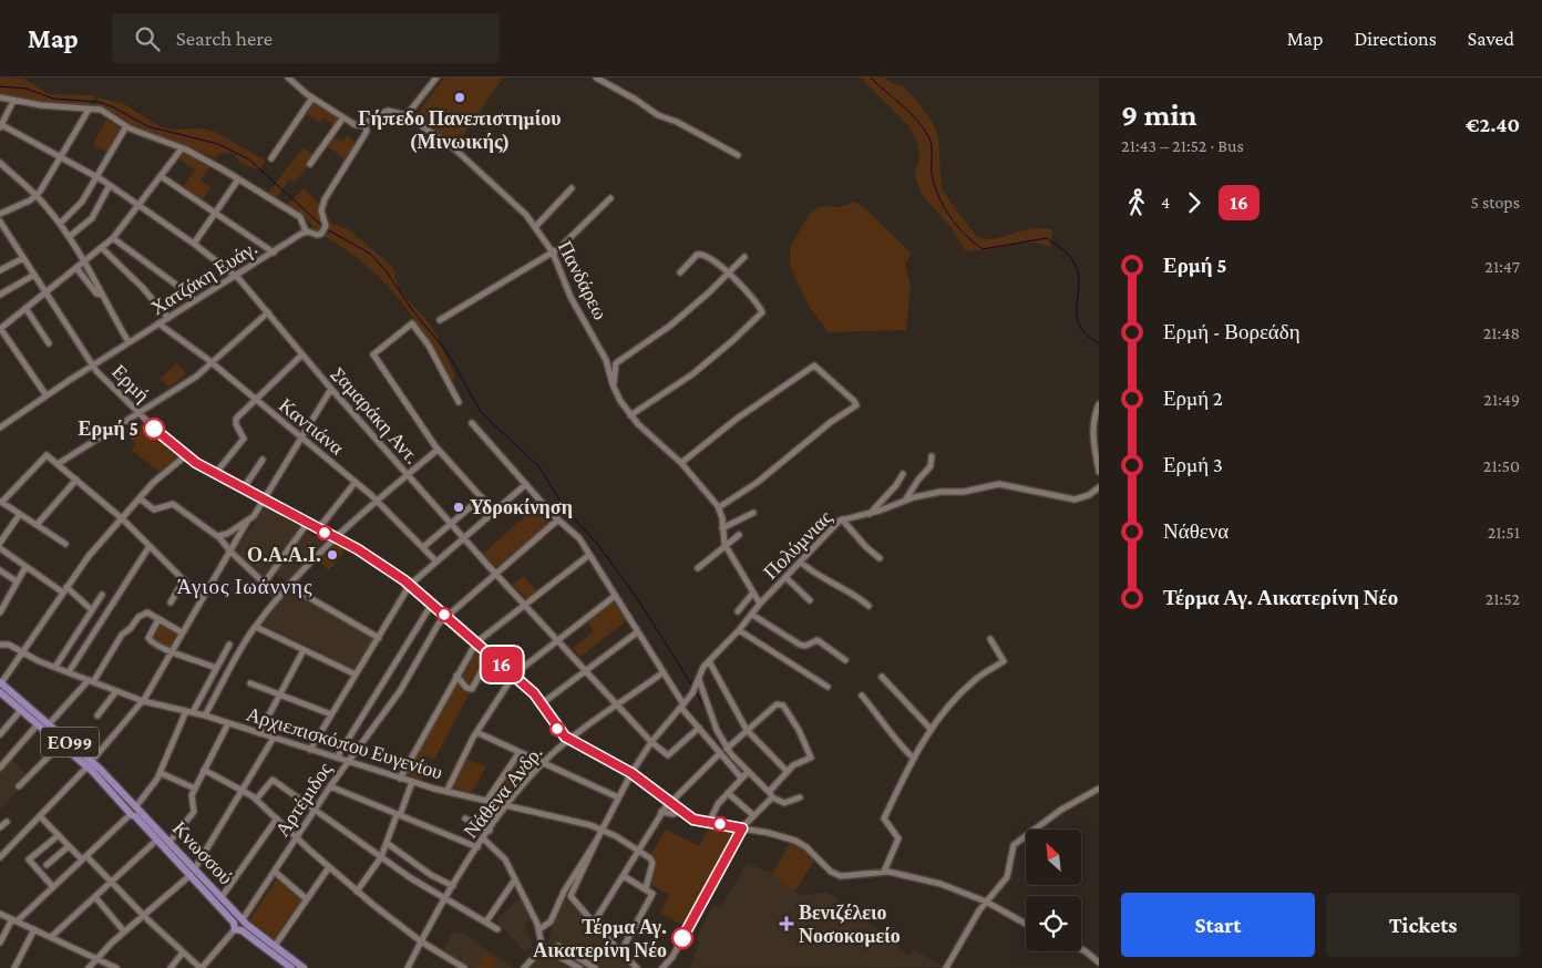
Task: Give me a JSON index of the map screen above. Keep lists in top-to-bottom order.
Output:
{
  "streets": {
    "main road": ["ΕΟ99", "Κνωσσού"],
    "street": [
      "Χατζάκη Ευάγ.",
      "Πανδάρεω",
      "Ερμή",
      "Σαμαράκη Αντ.",
      "Καντιάνα",
      "Πολύμνιας",
      "Αρχιεπισκόπου Ευγενίου",
      "Νάθενα Ανδρ.",
      "Αρτέμιδος"
    ]
  },
  "crossings": [
    ["Χατζάκη Ευάγ.", "Ερμή"],
    ["Χατζάκη Ευάγ.", "Σαμαράκη Αντ."],
    ["Χατζάκη Ευάγ.", "Καντιάνα"],
    ["Ερμή", "Πολύμνιας"],
    ["Ερμή", "Νάθενα Ανδρ."],
    ["Ερμή", "Αρτέμιδος"],
    ["Σαμαράκη Αντ.", "Πολύμνιας"],
    ["Σαμαράκη Αντ.", "Νάθενα Ανδρ."],
    ["Σαμαράκη Αντ.", "Αρτέμιδος"],
    ["Πολύμνιας", "Αρχιεπισκόπου Ευγενίου"],
    ["Αρχιεπισκόπου Ευγενίου", "Νάθενα Ανδρ."],
    ["Αρχιεπισκόπου Ευγενίου", "Αρτέμιδος"],
    ["Αρτέμιδος", "Κνωσσού"]
  ],
  "districts": ["Άγιος Ιωάννης"],
  "places": {
    "other": [
      "Γήπεδο Πανεπιστημίου (Μινωικής)",
      "Ερμή 5",
      "Υδροκίνηση",
      "Ο.Α.Α.Ι.",
      "Τέρμα Αγ. Αικατερίνη Νέο"
    ],
    "health": ["Βενιζέλειο Νοσοκομείο"]
  },
  "lines": ["bus line 16"],
  "north": "top left",
  "page": {
    "header": "Map",
    "search": "Search here",
    "nav": ["Map", "Directions", "Saved"],
    "on_map": "16",
    "heading": ["9 min", "21:43 – 21:52 · Bus", "€2.40"],
    "legs": ["4", "16", "5 stops"],
    "list": [
      {
        "name": "Ερμή 5",
        "value": "21:47"
      },
      {
        "name": "Ερμή - Βορεάδη",
        "value": "21:48"
      },
      {
        "name": "Ερμή 2",
        "value": "21:49"
      },
      {
        "name": "Ερμή 3",
        "value": "21:50"
      },
      {
        "name": "Νάθενα",
        "value": "21:51"
      },
      {
        "name": "Τέρμα Αγ. Αικατερίνη Νέο",
        "value": "21:52"
      }
    ],
    "buttons": ["Start", "Tickets"]
  }
}
